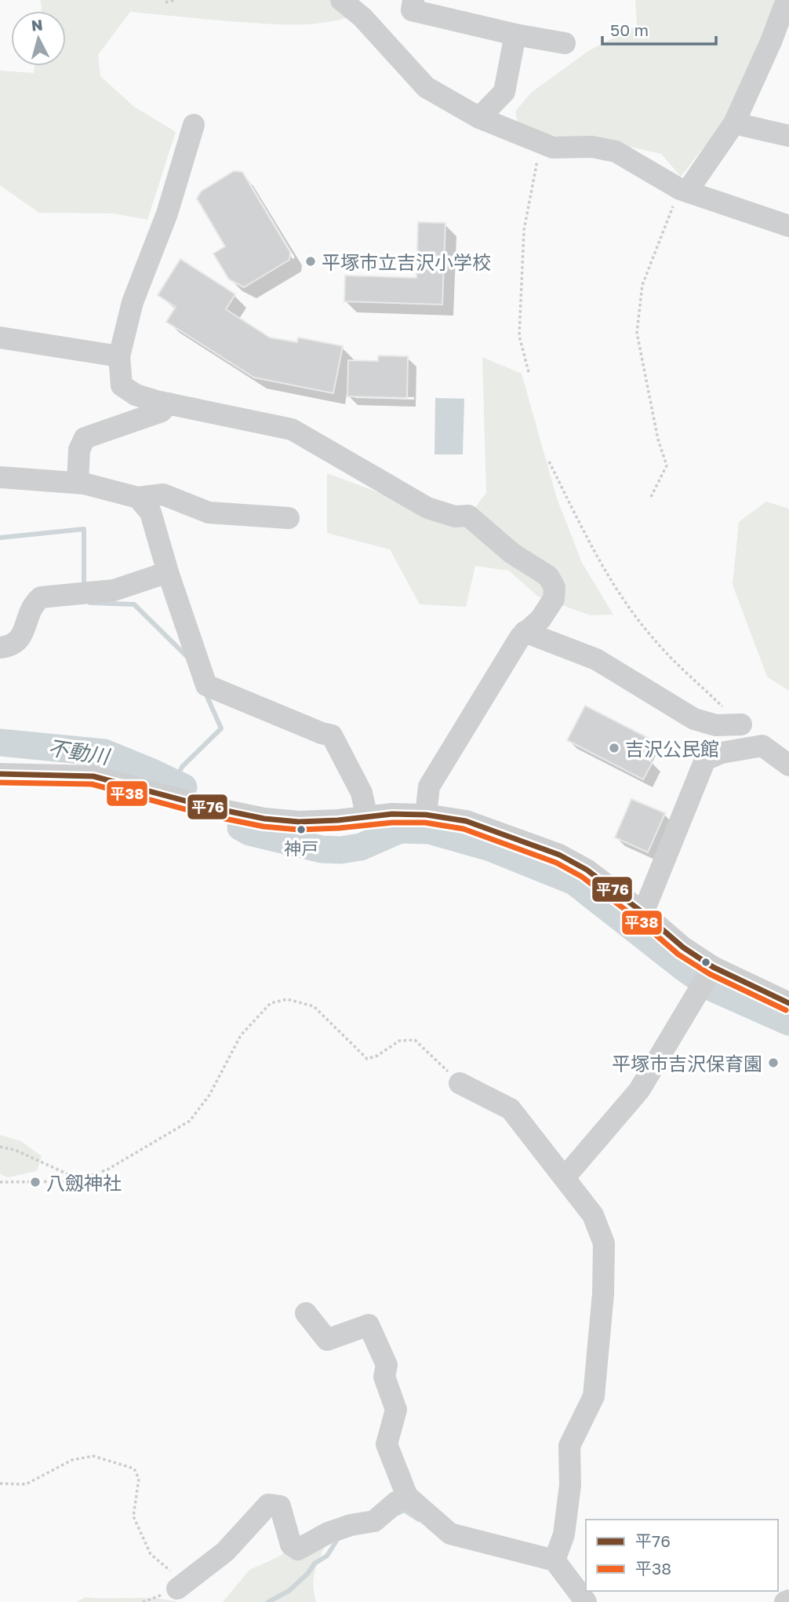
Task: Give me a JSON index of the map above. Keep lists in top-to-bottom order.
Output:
{
  "water": ["不動川"],
  "places": [
    "平塚市立吉沢小学校",
    "吉沢公民館",
    "神戸",
    "平塚市吉沢保育園",
    "八劔神社"
  ],
  "lines": ["transit line 平76", "transit line 平38"],
  "legend": ["平76", "平38"],
  "scale_bar": "50 m",
  "north": "top"
}
